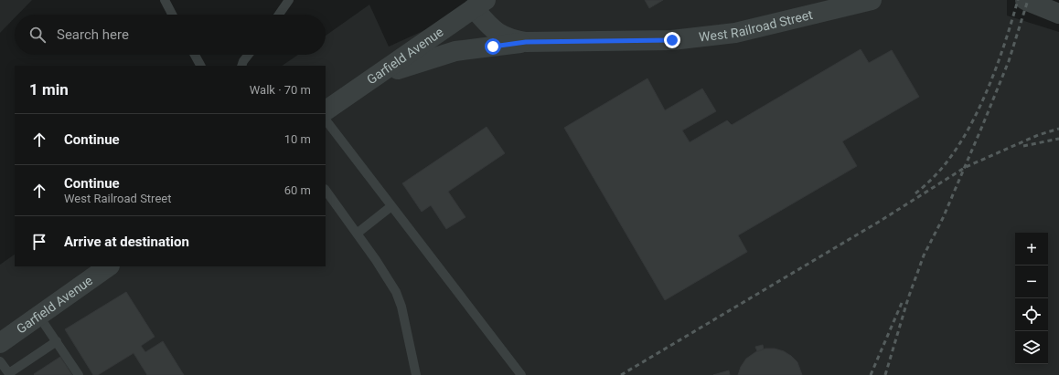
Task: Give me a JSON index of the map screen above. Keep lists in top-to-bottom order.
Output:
{
  "streets": {
    "street": ["West Railroad Street", "Garfield Avenue"]
  },
  "crossings": [
    ["West Railroad Street", "Garfield Avenue"]
  ],
  "page": {
    "search": "Search here",
    "heading": ["1 min", "Walk · 70 m"],
    "list": [
      ["Continue", "10 m"],
      ["Continue", "West Railroad Street", "60 m"],
      "Arrive at destination"
    ],
    "map_buttons": ["+", "−"]
  }
}
